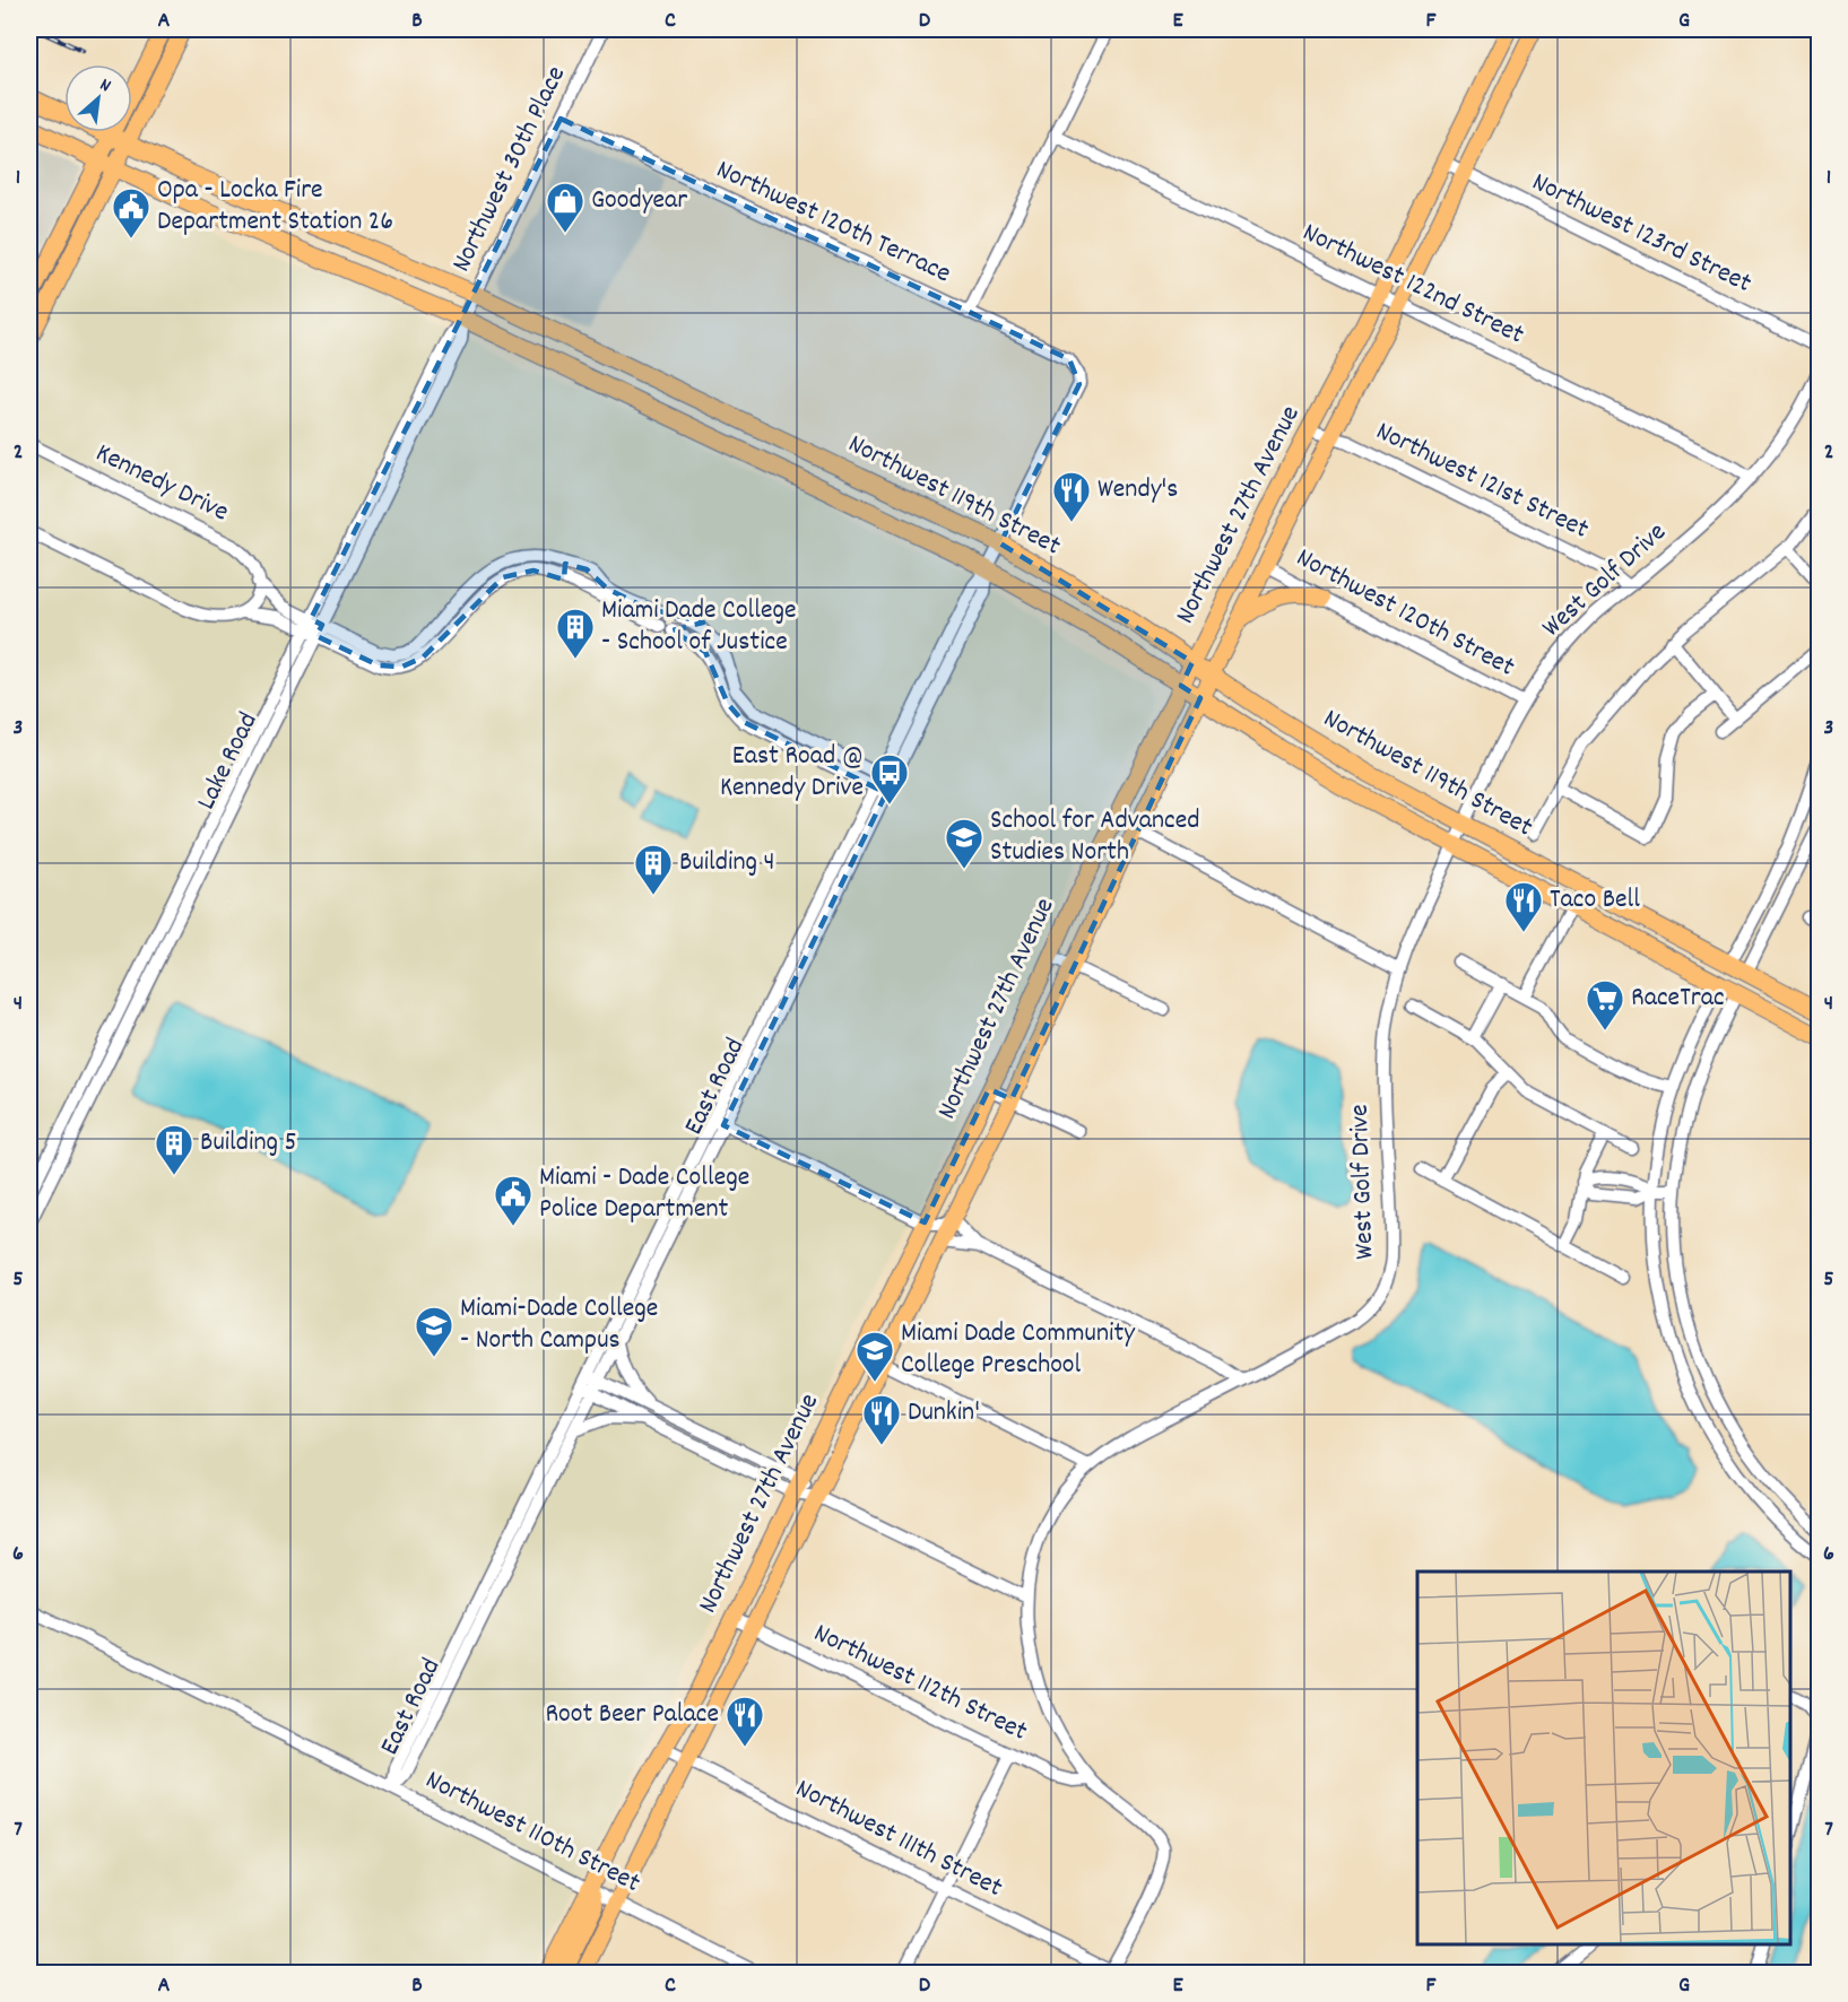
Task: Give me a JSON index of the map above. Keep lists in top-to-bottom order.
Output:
{
  "streets": {
    "highway": ["Northwest 119th Street"],
    "main road": ["Northwest 27th Avenue"],
    "street": [
      "Northwest 30th Place",
      "Northwest 120th Terrace",
      "Northwest 123rd Street",
      "Northwest 122nd Street",
      "Northwest 121st Street",
      "Kennedy Drive",
      "West Golf Drive",
      "Northwest 120th Street",
      "Lake Road",
      "East Road",
      "Northwest 112th Street",
      "Northwest 110th Street",
      "Northwest 111th Street"
    ]
  },
  "crossings": [
    ["Northwest 30th Place", "Northwest 120th Terrace"],
    ["Northwest 30th Place", "Northwest 119th Street"],
    ["Northwest 30th Place", "Lake Road"],
    ["Northwest 120th Terrace", "East Road"],
    ["Northwest 123rd Street", "Northwest 27th Avenue"],
    ["Northwest 122nd Street", "Northwest 27th Avenue"],
    ["Northwest 122nd Street", "West Golf Drive"],
    ["Northwest 121st Street", "Northwest 27th Avenue"],
    ["Northwest 121st Street", "West Golf Drive"],
    ["Kennedy Drive", "Lake Road"],
    ["Kennedy Drive", "East Road"],
    ["Northwest 119th Street", "Northwest 27th Avenue"],
    ["Northwest 119th Street", "West Golf Drive"],
    ["Northwest 119th Street", "Lake Road"],
    ["Northwest 119th Street", "East Road"],
    ["Northwest 27th Avenue", "Northwest 120th Street"],
    ["Northwest 27th Avenue", "Northwest 112th Street"],
    ["Northwest 27th Avenue", "Northwest 110th Street"],
    ["Northwest 27th Avenue", "Northwest 111th Street"],
    ["West Golf Drive", "Northwest 120th Street"],
    ["West Golf Drive", "Northwest 112th Street"],
    ["West Golf Drive", "Northwest 111th Street"],
    ["East Road", "Northwest 110th Street"]
  ],
  "places": {
    "shop": ["Goodyear"],
    "public building": ["Opa - Locka Fire Department Station 26", "Miami - Dade College Police Department"],
    "restaurant": [
      "Wendy's",
      "Taco Bell",
      "Dunkin'",
      "Root Beer Palace"
    ],
    "building": ["Miami Dade College - School of Justice", "Building 4", "Building 5"],
    "bus stop": ["East Road @ Kennedy Drive"],
    "school or university": ["School for Advanced Studies North", "Miami-Dade College - North Campus", "Miami Dade Community College Preschool"],
    "supermarket": ["RaceTrac"]
  },
  "north": "top right",
  "grid": {
    "columns": [
      "A",
      "B",
      "C",
      "D",
      "E",
      "F",
      "G"
    ],
    "rows": [
      "1",
      "2",
      "3",
      "4",
      "5",
      "6",
      "7"
    ]
  }
}
